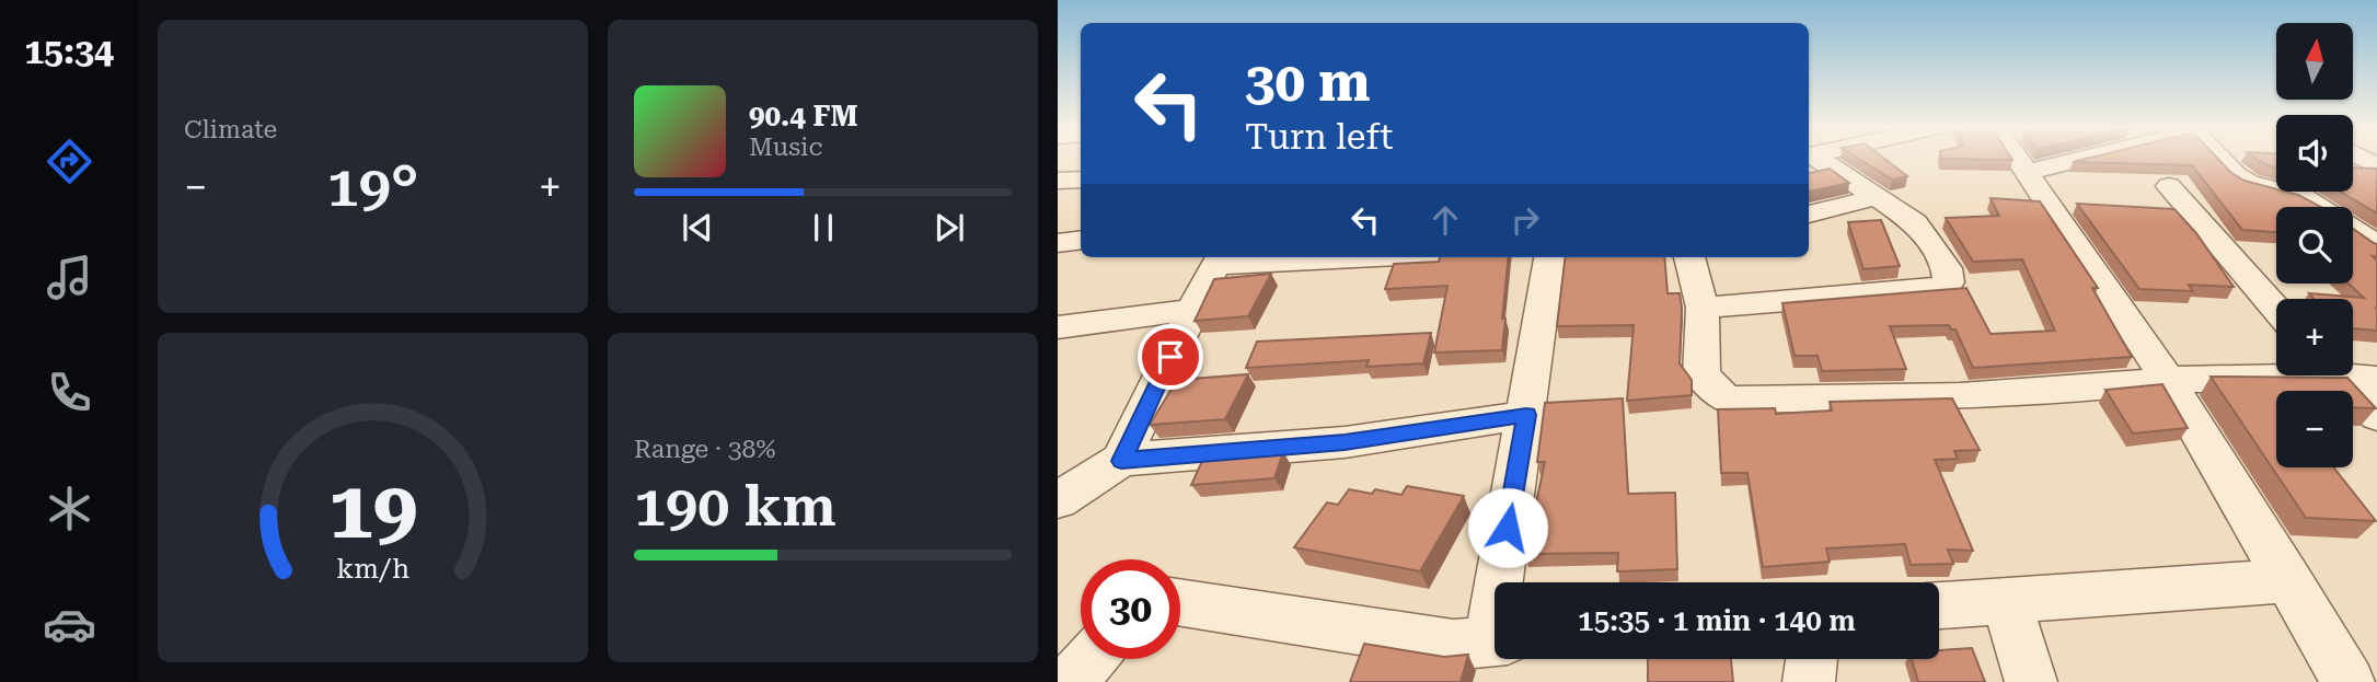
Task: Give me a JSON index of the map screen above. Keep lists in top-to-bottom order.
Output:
{
  "north": "top",
  "page": {
    "tabs": "15:34",
    "tile": [
      "Climate",
      ["Range · 38%", "190 km"]
    ],
    "map_buttons": ["+", "−"],
    "turn": ["30 m", "Turn left"],
    "song": ["90.4 FM", "Music"],
    "heat": ["−", "19°", "+"],
    "limit": "30",
    "trip": "15:35 · 1 min · 140 m",
    "gauge": ["19", "km/h"]
  }
}
